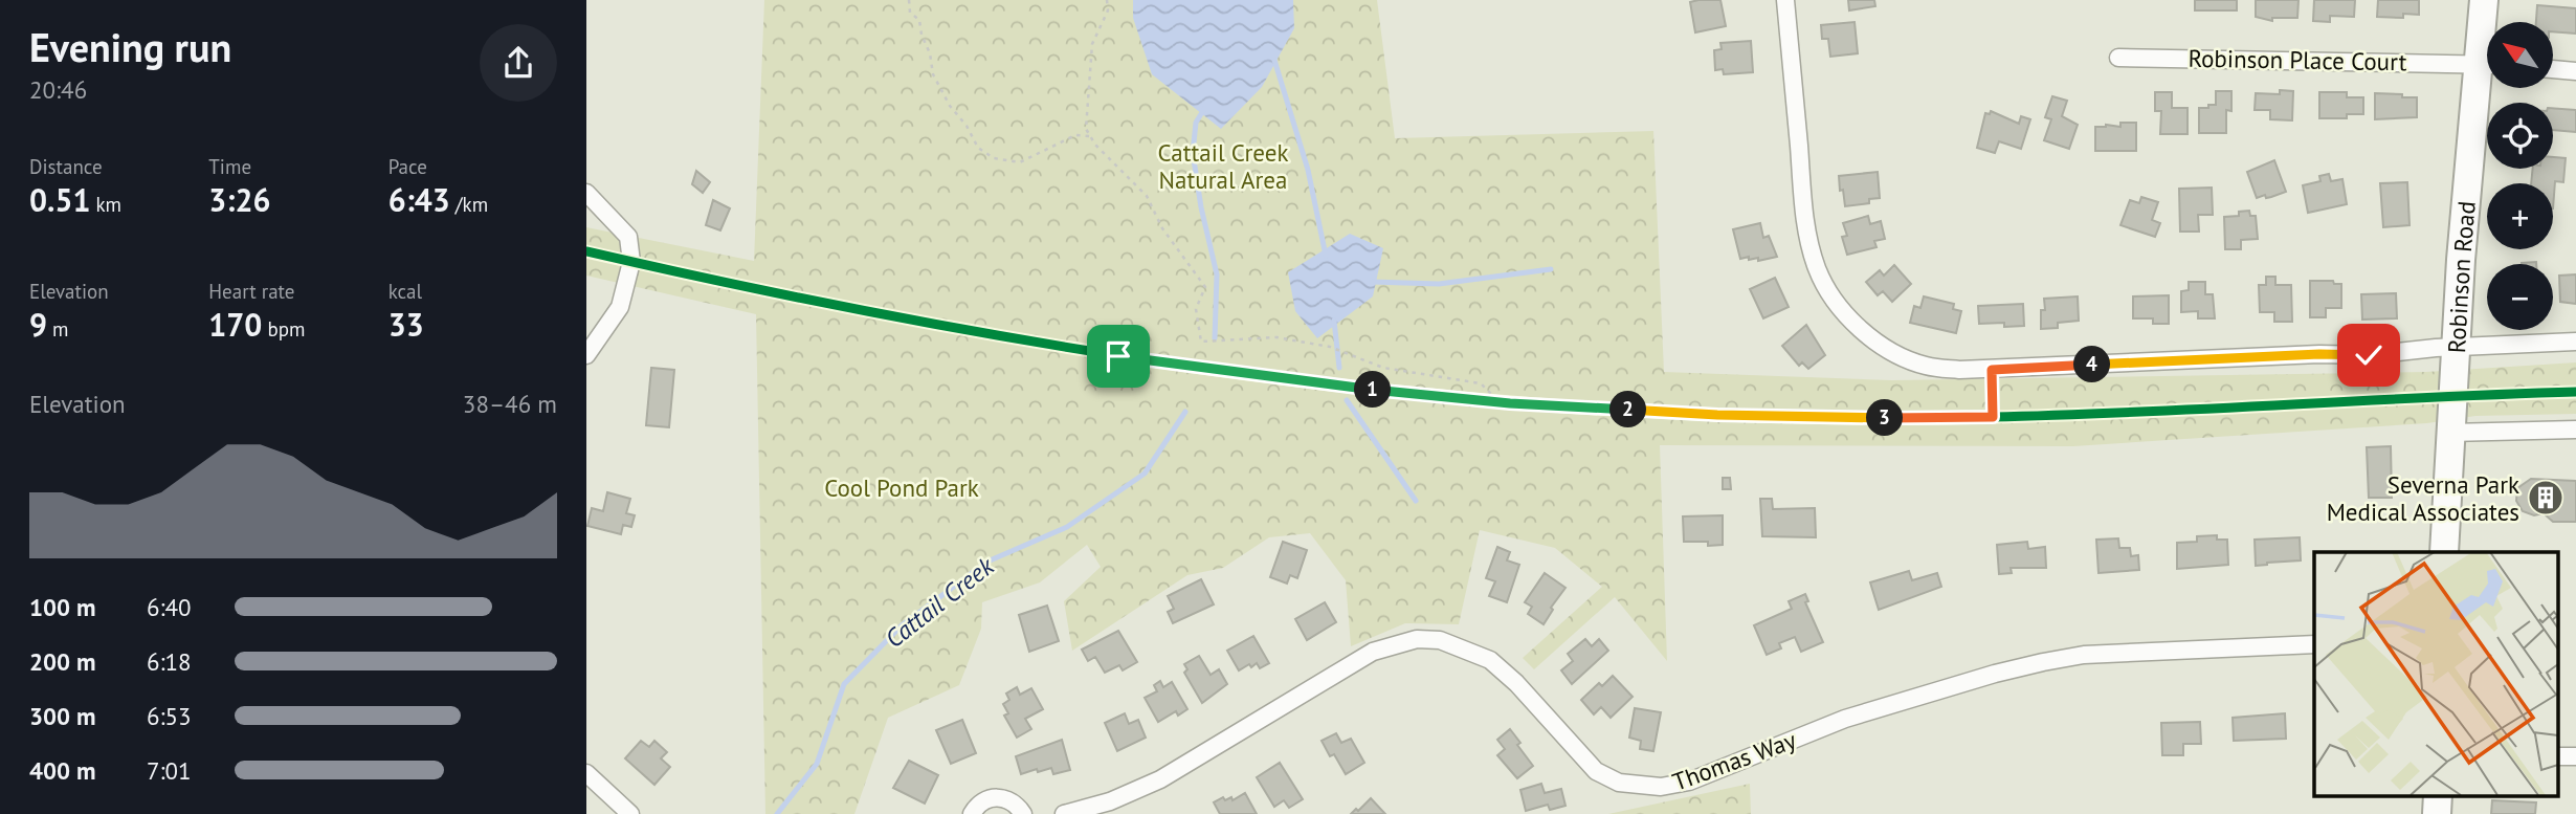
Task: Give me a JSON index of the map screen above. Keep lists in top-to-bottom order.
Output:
{
  "streets": {
    "main road": ["Robinson Road"],
    "street": ["Robinson Place Court", "Thomas Way"]
  },
  "water": ["Cattail Creek"],
  "parks": ["Cattail Creek Natural Area", "Cool Pond Park"],
  "places": {
    "building": ["Severna Park Medical Associates"]
  },
  "north": "top left",
  "page": {
    "heading": ["Evening run", "20:46"],
    "map_buttons": ["+", "−"],
    "stats": [
      ["Distance", "0.51 km"],
      ["Time", "3:26"],
      ["Pace", "6:43 /km"],
      ["Elevation", "9 m"],
      ["Heart rate", "170 bpm"],
      ["kcal", "33"]
    ],
    "pins": [
      "4",
      "1",
      "2",
      "3"
    ],
    "chart": ["Elevation", "38–46 m"],
    "list": [
      {
        "name": "100 m",
        "note": "6:40"
      },
      {
        "name": "200 m",
        "note": "6:18"
      },
      {
        "name": "300 m",
        "note": "6:53"
      },
      {
        "name": "400 m",
        "note": "7:01"
      }
    ]
  }
}
